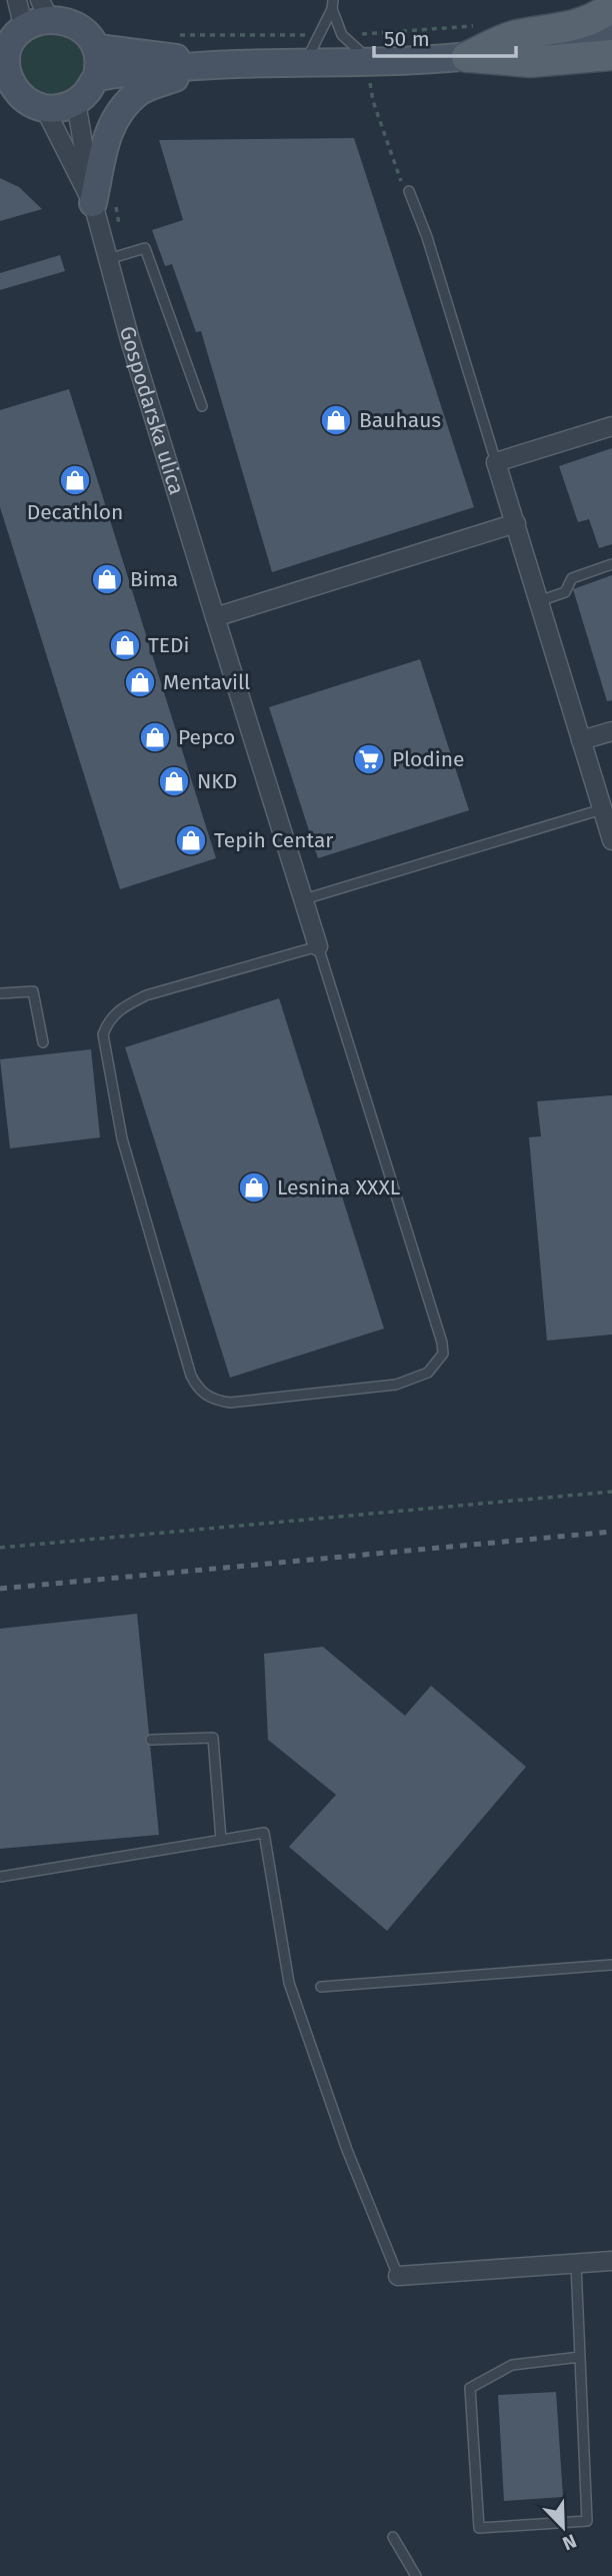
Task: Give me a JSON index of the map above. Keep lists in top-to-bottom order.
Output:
{
  "streets": {
    "street": ["Gospodarska ulica"]
  },
  "places": {
    "shop": [
      "Bauhaus",
      "Decathlon",
      "Bima",
      "TEDi",
      "Mentavill",
      "Pepco",
      "NKD",
      "Tepih Centar",
      "Lesnina XXXL"
    ],
    "supermarket": ["Plodine"]
  },
  "scale_bar": "50 m",
  "north": "bottom right"
}
